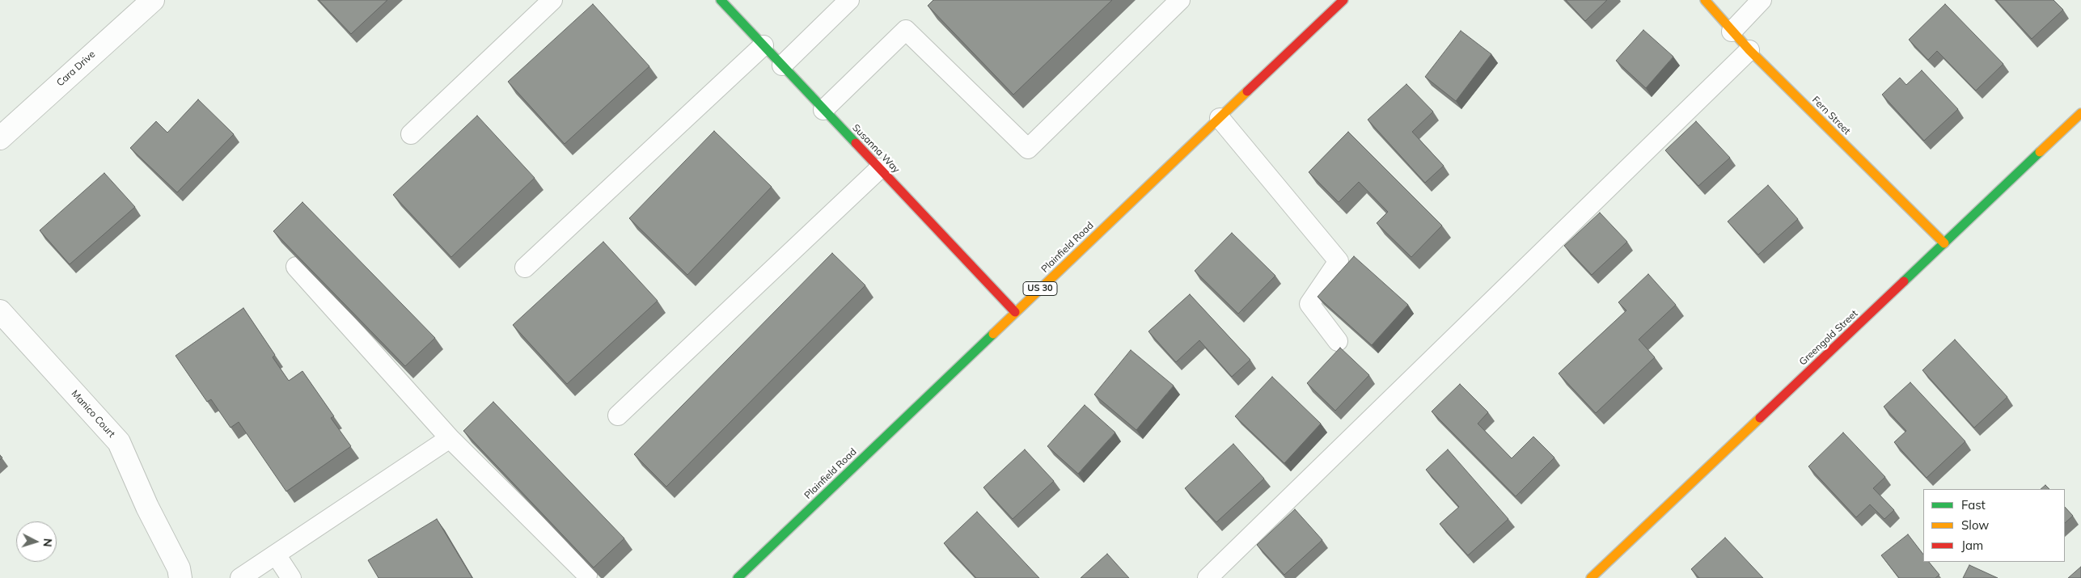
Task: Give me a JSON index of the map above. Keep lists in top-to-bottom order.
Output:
{
  "streets": {
    "street": [
      "Cara Drive",
      "Fern Street",
      "Susanna Way",
      "Plainfield Road",
      "US 30",
      "Greengold Street",
      "Manico Court"
    ]
  },
  "crossings": [
    ["Fern Street", "Greengold Street"],
    ["Susanna Way", "Plainfield Road"]
  ],
  "legend": ["Fast", "Slow", "Jam"],
  "north": "right"
}
